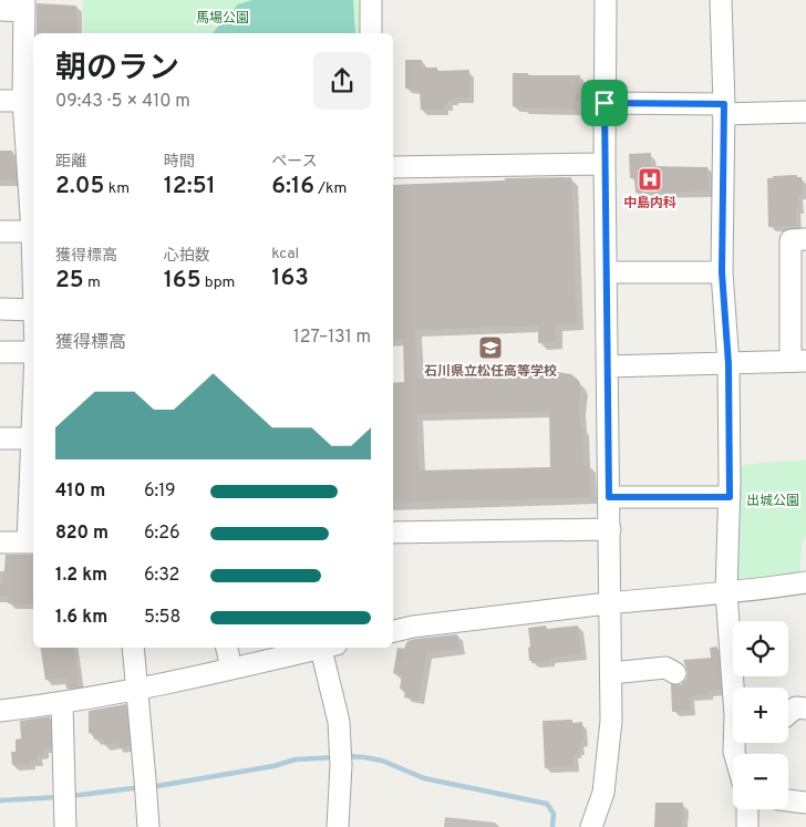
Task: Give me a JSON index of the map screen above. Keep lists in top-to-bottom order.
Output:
{
  "parks": ["馬場公園", "出城公園"],
  "places": {
    "hospital": ["中島内科"],
    "school or university": ["石川県立松任高等学校"]
  },
  "page": {
    "heading": ["朝のラン", "09:43 · 5 × 410 m"],
    "stats": [
      ["距離", "2.05 km"],
      ["時間", "12:51"],
      ["ペース", "6:16 /km"],
      ["獲得標高", "25 m"],
      ["心拍数", "165 bpm"],
      ["kcal", "163"]
    ],
    "chart": ["獲得標高", "127–131 m"],
    "list": [
      {
        "name": "410 m",
        "note": "6:19"
      },
      {
        "name": "820 m",
        "note": "6:26"
      },
      {
        "name": "1.2 km",
        "note": "6:32"
      },
      {
        "name": "1.6 km",
        "note": "5:58"
      }
    ],
    "map_buttons": ["+", "−"]
  }
}
